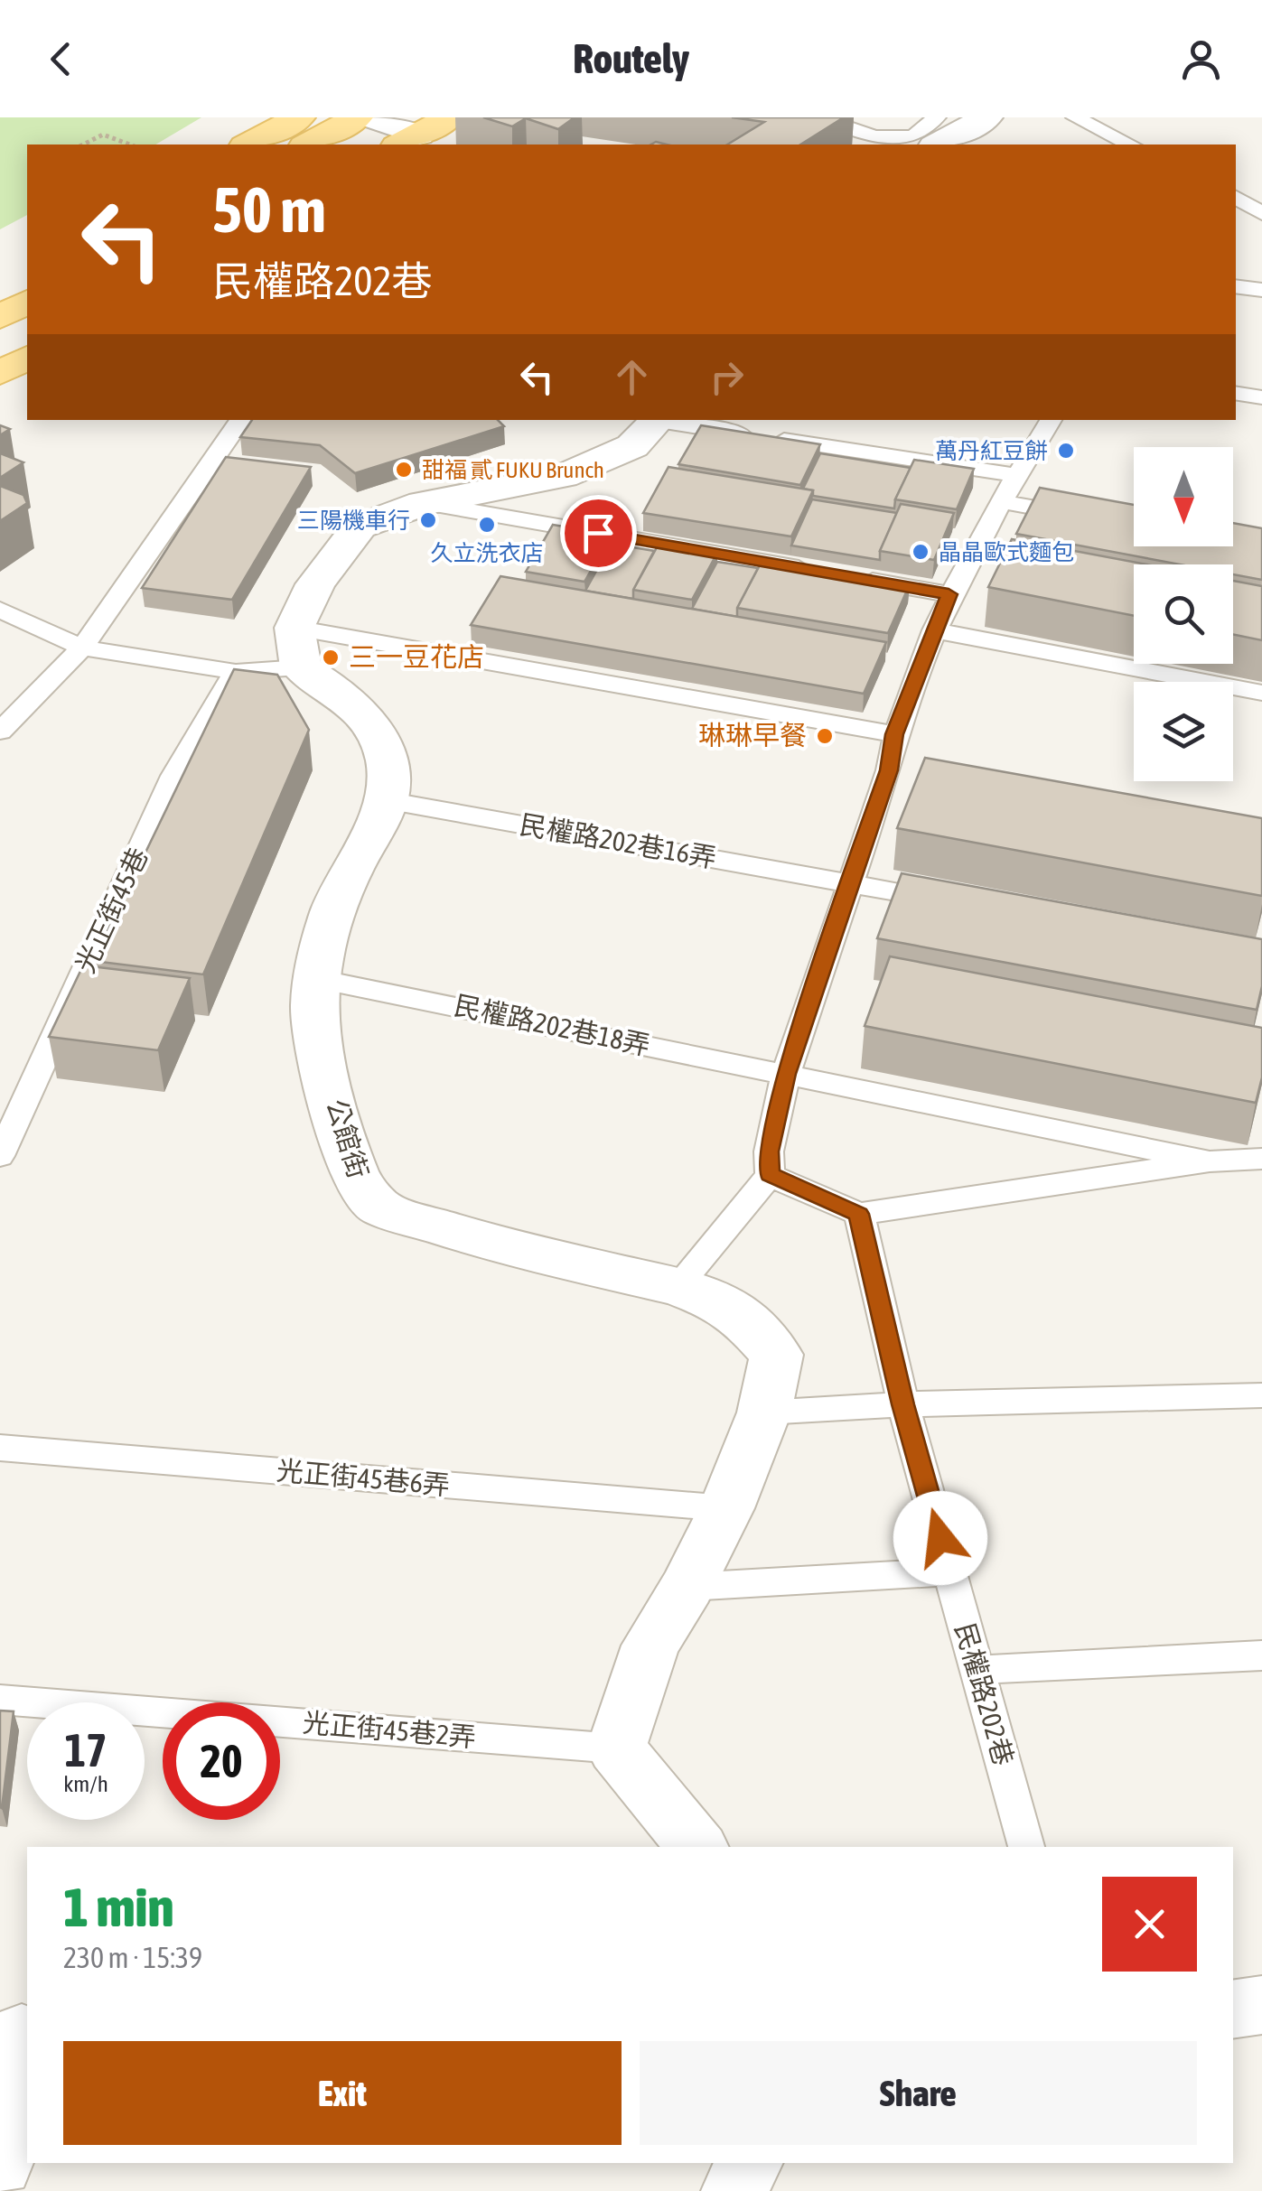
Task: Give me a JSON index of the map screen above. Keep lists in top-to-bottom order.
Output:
{
  "streets": {
    "street": ["公館街"],
    "lane": [
      "民權路202巷16弄",
      "光正街45巷",
      "民權路202巷18弄",
      "光正街45巷6弄",
      "民權路202巷",
      "光正街45巷2弄"
    ]
  },
  "crossings": [
    ["民權路202巷16弄", "公館街"],
    ["民權路202巷18弄", "公館街"],
    ["公館街", "光正街45巷6弄"],
    ["公館街", "光正街45巷2弄"]
  ],
  "places": [
    "萬丹紅豆餅",
    "甜福 貳 FUKU Brunch",
    "三陽機車行",
    "久立洗衣店",
    "晶晶歐式麵包",
    "三一豆花店",
    "琳琳早餐"
  ],
  "north": "bottom",
  "page": {
    "header": "Routely",
    "turn": ["50 m", "民權路202巷"],
    "speed": "17 km/h",
    "limit": "20",
    "heading": ["1 min", "230 m · 15:39"],
    "buttons": ["Exit", "Share"]
  }
}
